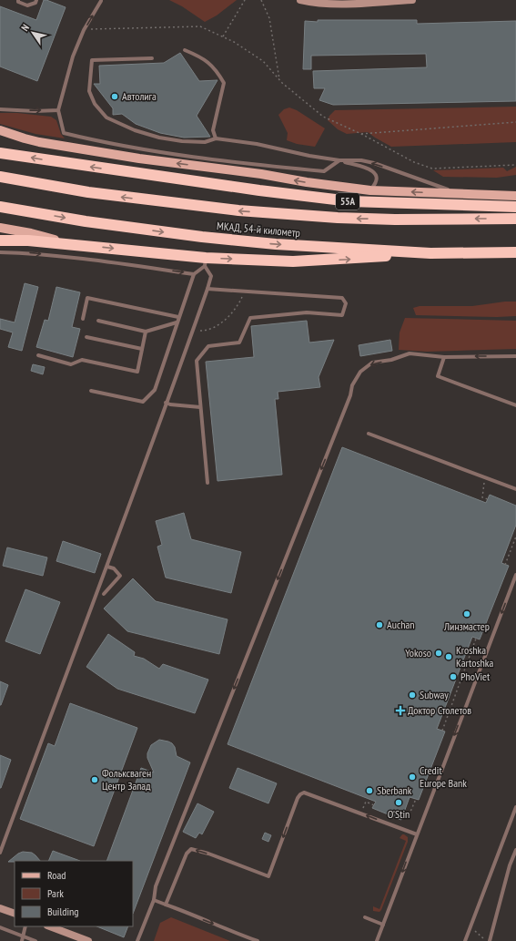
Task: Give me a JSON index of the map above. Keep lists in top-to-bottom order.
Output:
{
  "streets": {
    "highway": ["55А", "МКАД, 54-й километр"]
  },
  "places": {
    "other": [
      "Автолига",
      "Линзмастер",
      "Auchan",
      "Yokoso",
      "Kroshka Kartoshka",
      "PhoViet",
      "Subway",
      "Credit Europe Bank",
      "Фольксваген Центр Запад",
      "Sberbank",
      "O'Stin"
    ],
    "health": ["Доктор Столетов"]
  },
  "legend": ["Road", "Park", "Building"],
  "north": "top left"
}
